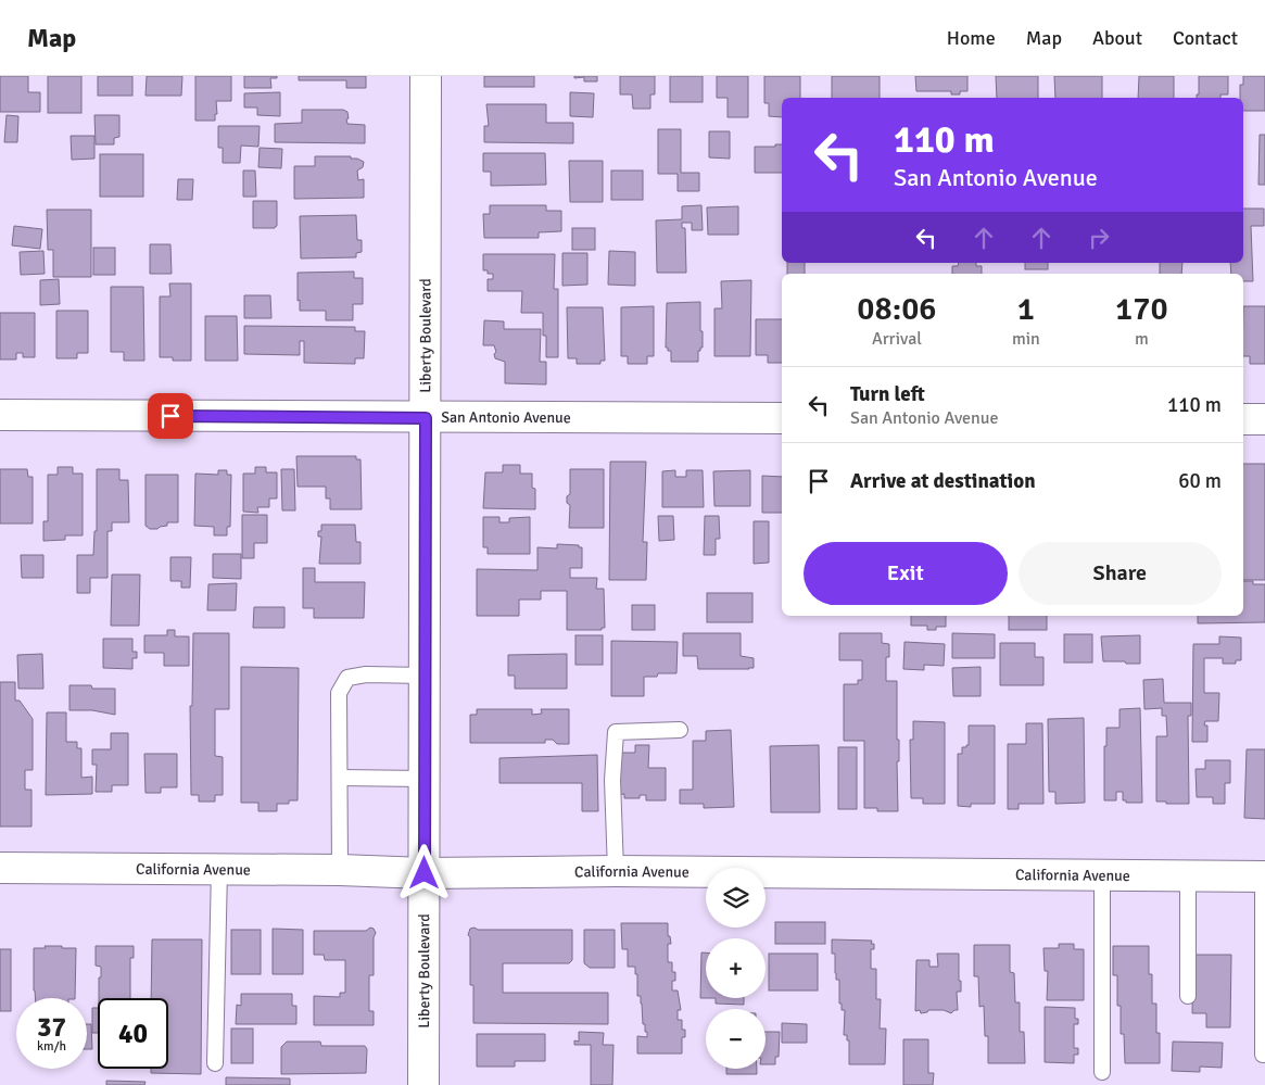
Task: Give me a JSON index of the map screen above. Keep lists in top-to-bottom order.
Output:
{
  "streets": {
    "street": ["Liberty Boulevard", "San Antonio Avenue", "California Avenue"]
  },
  "crossings": [
    ["Liberty Boulevard", "San Antonio Avenue"],
    ["Liberty Boulevard", "California Avenue"]
  ],
  "page": {
    "header": "Map",
    "nav": [
      "Home",
      "Map",
      "About",
      "Contact"
    ],
    "turn": ["110 m", "San Antonio Avenue"],
    "eta": [
      "08:06",
      "Arrival",
      "1",
      "min",
      "170",
      "m"
    ],
    "list": [
      {
        "name": "Turn left",
        "note": "San Antonio Avenue",
        "value": "110 m"
      },
      {
        "name": "Arrive at destination",
        "value": "60 m"
      }
    ],
    "buttons": ["Exit", "Share"],
    "map_buttons": ["+", "−"],
    "speed": "37 km/h",
    "limit": "40"
  }
}
